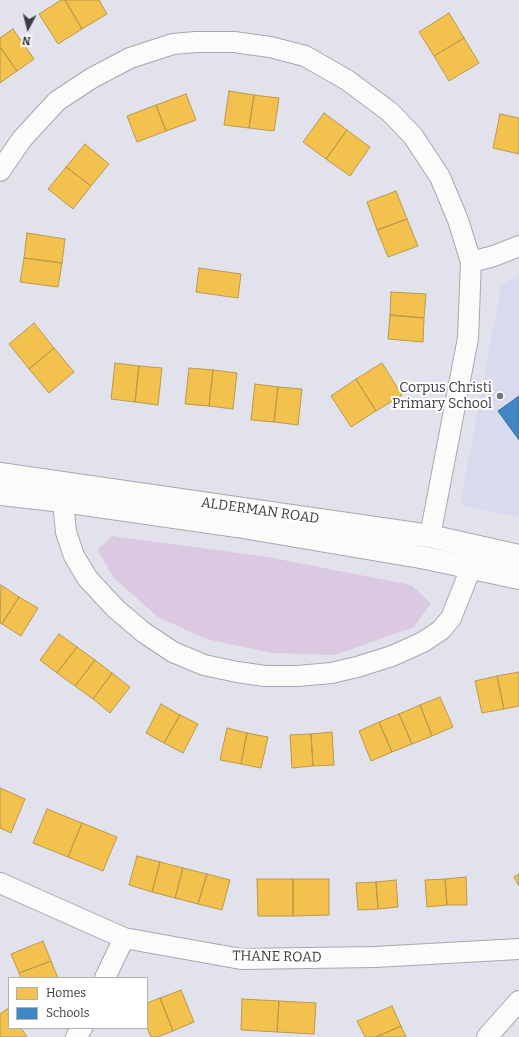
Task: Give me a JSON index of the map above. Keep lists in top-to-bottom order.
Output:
{
  "streets": {
    "street": ["ALDERMAN ROAD", "THANE ROAD"]
  },
  "places": ["Corpus Christi Primary School"],
  "legend": ["Homes", "Schools"],
  "north": "bottom"
}
